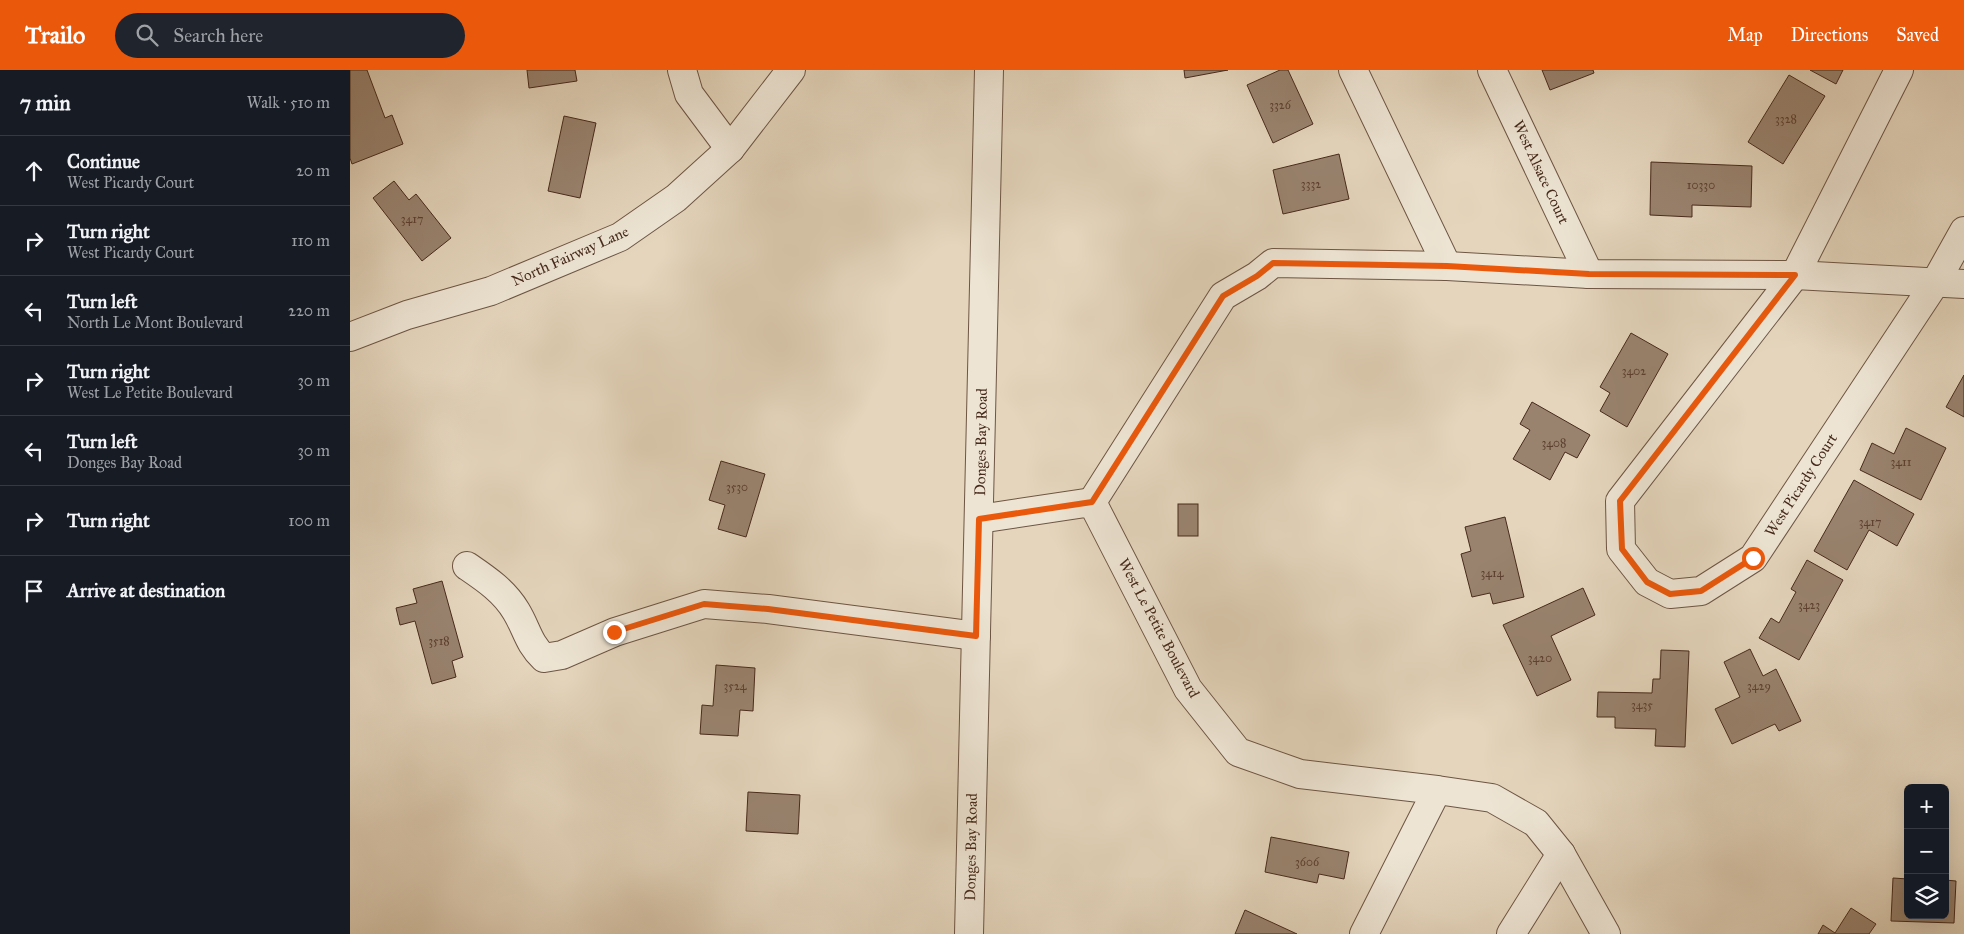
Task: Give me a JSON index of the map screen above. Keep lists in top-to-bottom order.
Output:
{
  "streets": {
    "street": [
      "West Alsace Court",
      "North Fairway Lane",
      "Donges Bay Road",
      "West Picardy Court",
      "West Le Petite Boulevard"
    ]
  },
  "house_numbers": [
    "3326",
    "3328",
    "3332",
    "10330",
    "3417",
    "3402",
    "3408",
    "3411",
    "3530",
    "3417",
    "3414",
    "3423",
    "3518",
    "3420",
    "3524",
    "3429",
    "3435",
    "3606"
  ],
  "page": {
    "header": "Trailo",
    "search": "Search here",
    "nav": ["Map", "Directions", "Saved"],
    "heading": ["7 min", "Walk · 510 m"],
    "list": [
      ["Continue", "West Picardy Court", "20 m"],
      ["Turn right", "West Picardy Court", "110 m"],
      ["Turn left", "North Le Mont Boulevard", "220 m"],
      ["Turn right", "West Le Petite Boulevard", "30 m"],
      ["Turn left", "Donges Bay Road", "30 m"],
      ["Turn right", "100 m"],
      "Arrive at destination"
    ],
    "map_buttons": ["+", "−"]
  }
}
